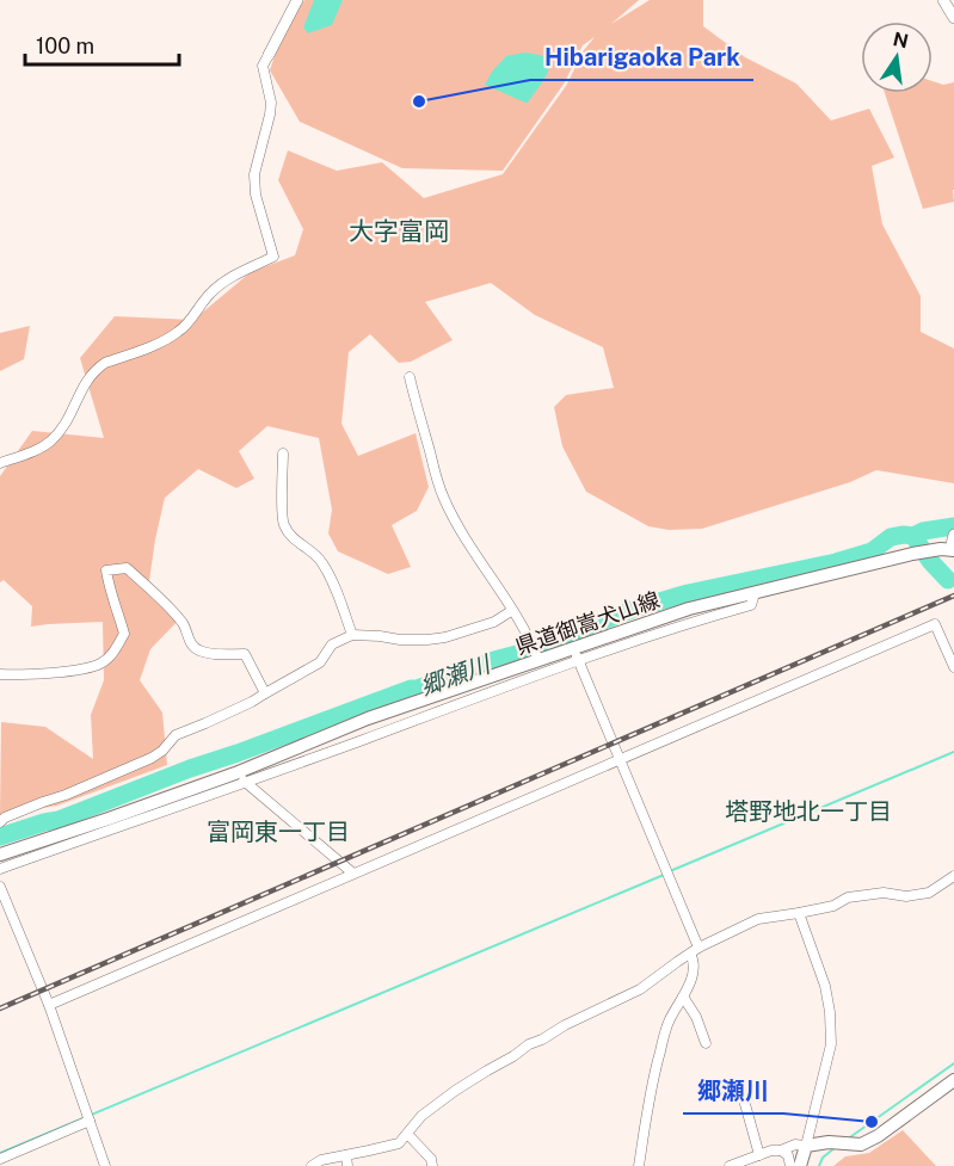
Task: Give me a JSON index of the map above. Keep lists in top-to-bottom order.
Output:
{
  "streets": {
    "main road": ["県道御嵩犬山線"]
  },
  "districts": ["大字富岡", "塔野地北一丁目", "富岡東一丁目"],
  "water": ["郷瀬川"],
  "places": ["Hibarigaoka Park", "郷瀬川"],
  "scale_bar": "100 m",
  "north": "top"
}
